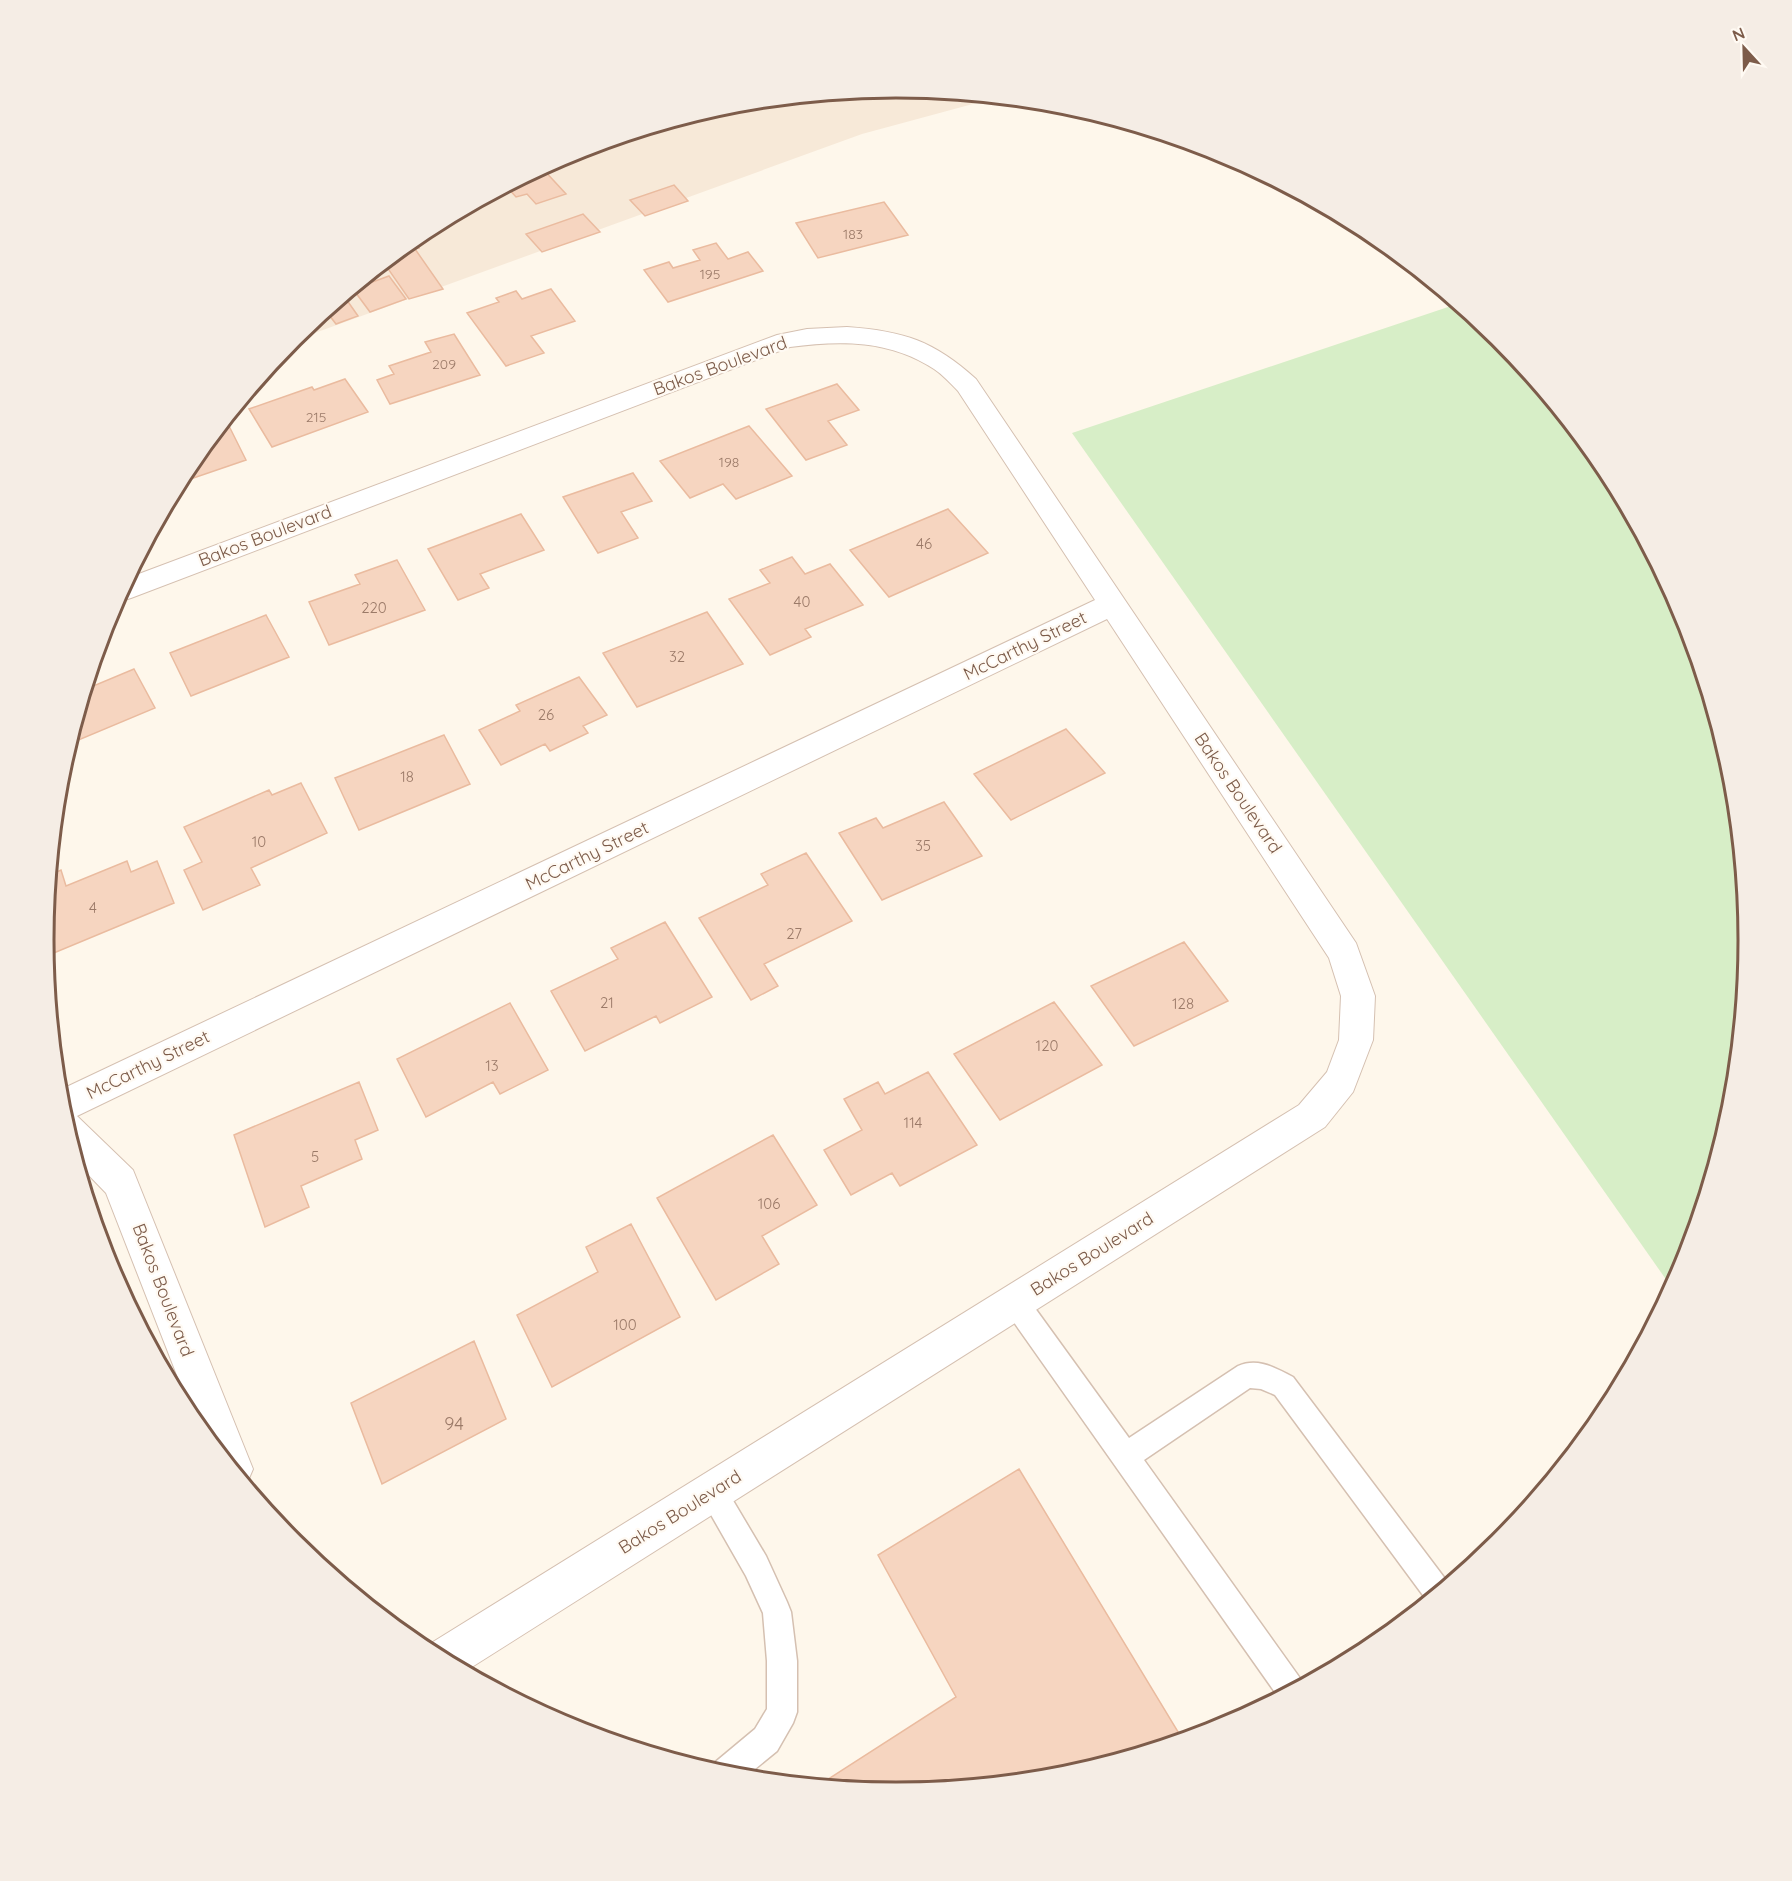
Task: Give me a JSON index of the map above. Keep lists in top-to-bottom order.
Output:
{
  "streets": {
    "street": ["Bakos Boulevard", "McCarthy Street"]
  },
  "crossings": [
    ["Bakos Boulevard", "McCarthy Street"]
  ],
  "house_numbers": [
    "183",
    "195",
    "209",
    "215",
    "198",
    "46",
    "40",
    "220",
    "32",
    "26",
    "18",
    "10",
    "35",
    "4",
    "27",
    "21",
    "128",
    "120",
    "13",
    "114",
    "5",
    "106",
    "100",
    "94"
  ],
  "north": "top"
}
